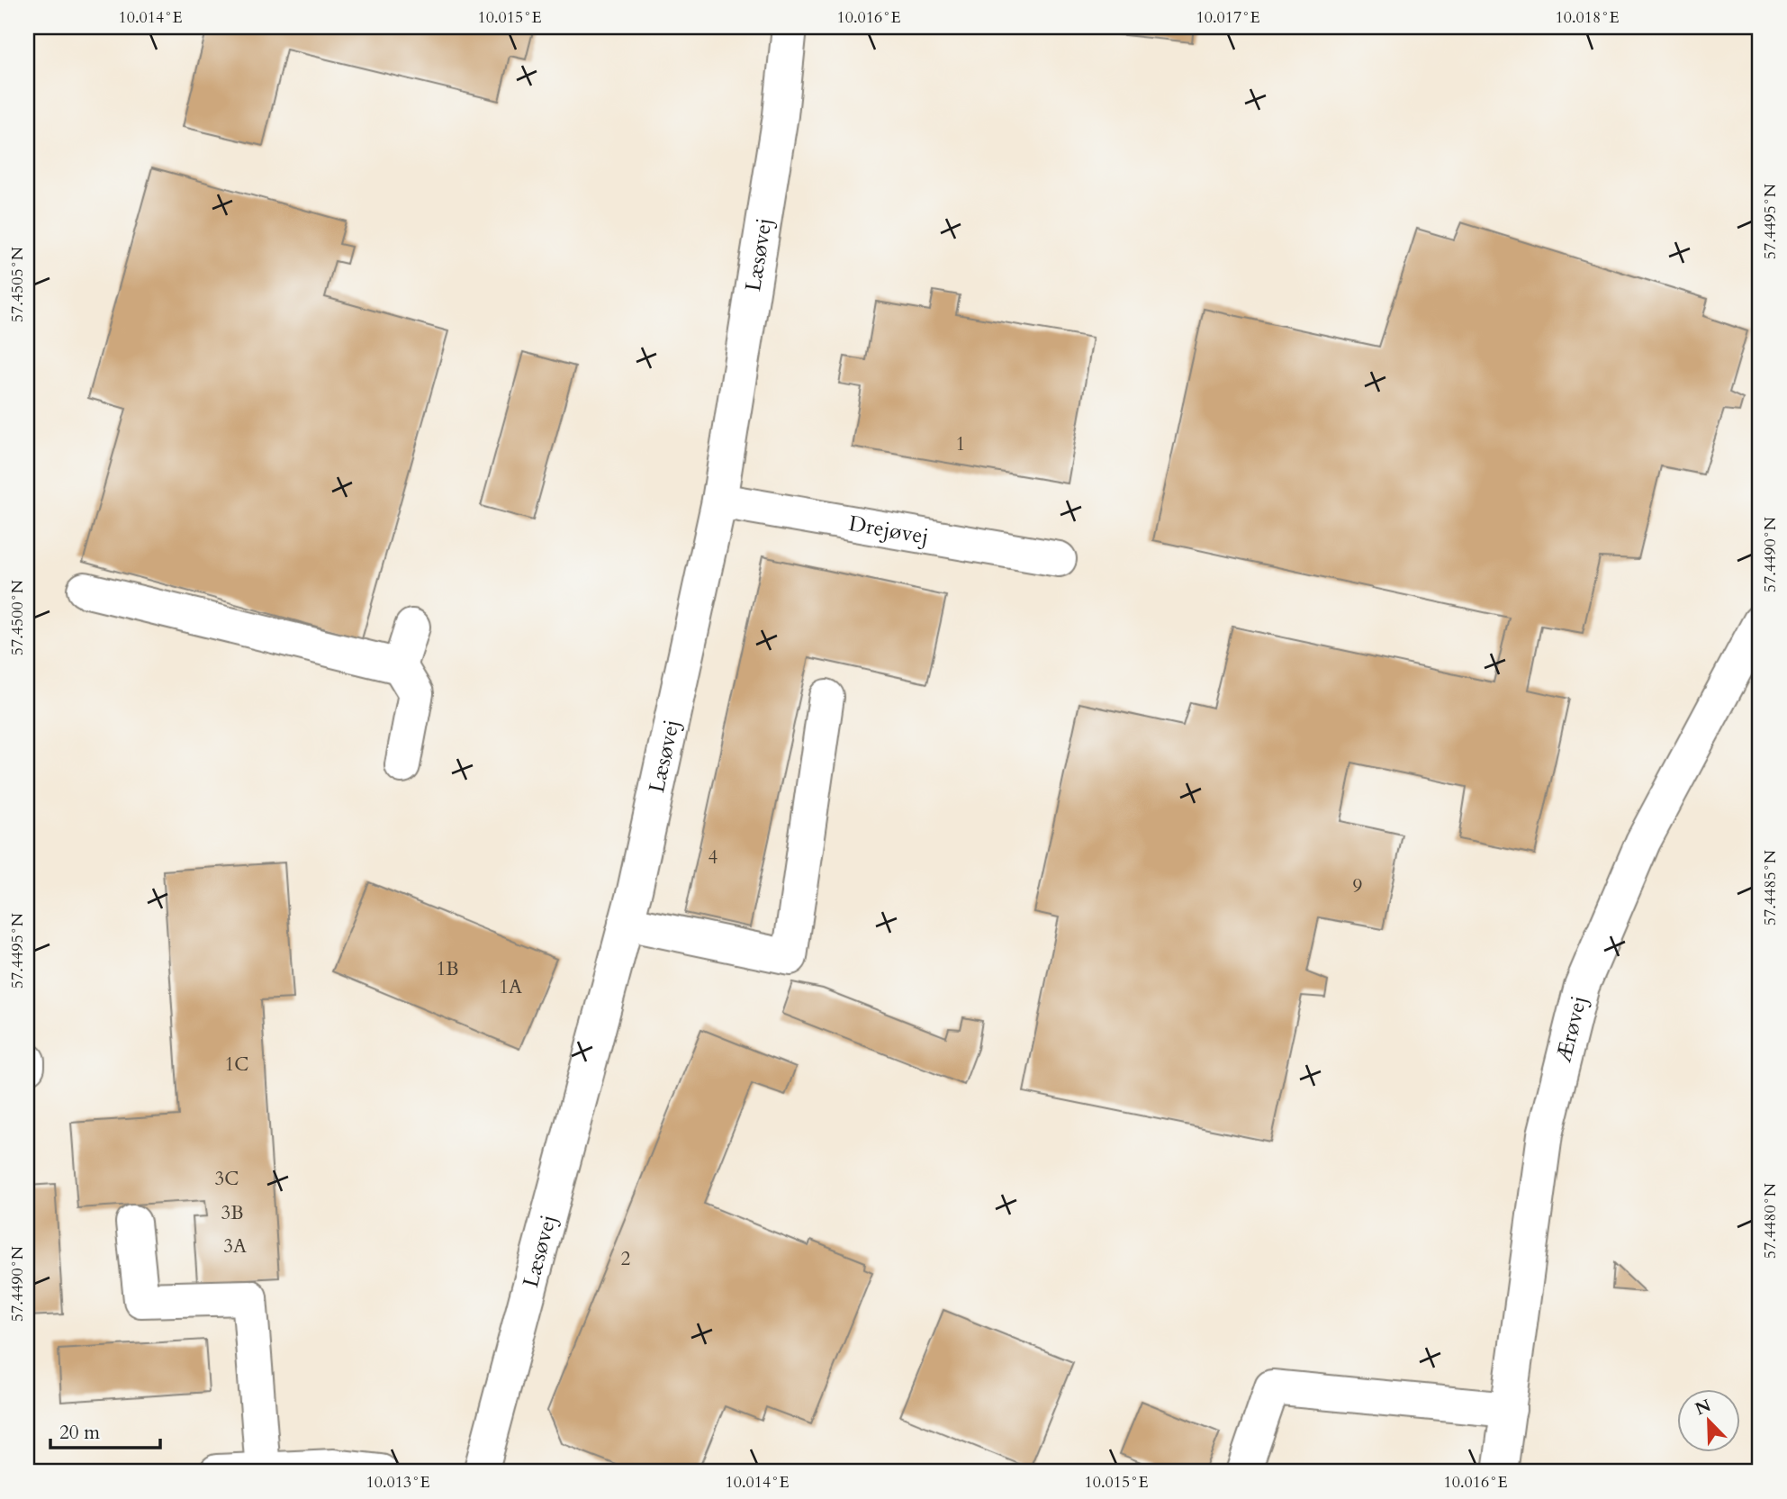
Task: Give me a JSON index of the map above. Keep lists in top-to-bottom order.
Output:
{
  "streets": {
    "street": ["Læsøvej", "Drejøvej", "Ærøvej"]
  },
  "crossings": [
    ["Læsøvej", "Drejøvej"]
  ],
  "house_numbers": [
    "1",
    "4",
    "9",
    "1B",
    "1A",
    "1C",
    "3C",
    "3B",
    "3A",
    "2"
  ],
  "scale_bar": "20 m",
  "north": "top left",
  "coordinates": [
    "10.014°E",
    "10.015°E",
    "10.016°E",
    "10.017°E",
    "10.018°E",
    "57.4495°N",
    "57.4505°N",
    "57.4490°N",
    "57.4500°N",
    "57.4485°N",
    "57.4480°N",
    "10.013°E"
  ]
}
